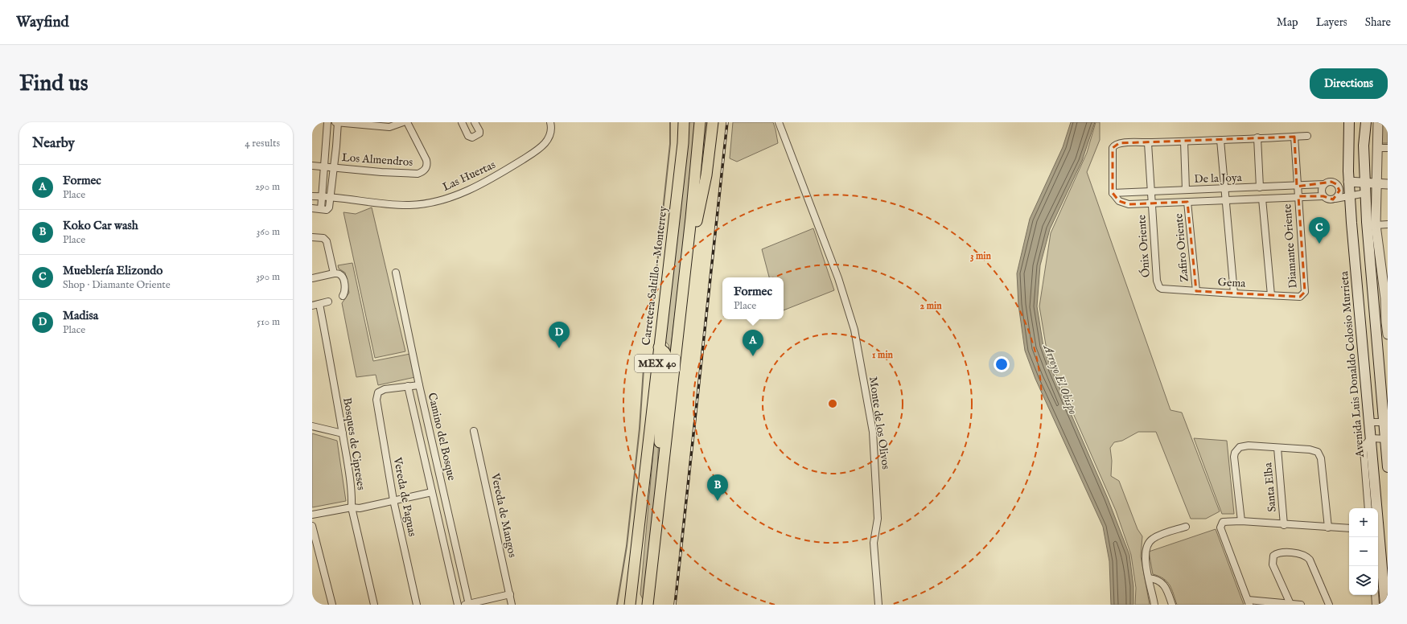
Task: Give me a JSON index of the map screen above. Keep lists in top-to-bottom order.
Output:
{
  "streets": {
    "main road": ["Carretera Saltillo - Monterrey", "MEX 40", "Avenida Luis Donaldo Colosio Murrieta"],
    "street": [
      "Los Almendros",
      "Las Huertas",
      "De la Joya",
      "Ónix Oriente",
      "Diamante Oriente",
      "Zafiro Oriente",
      "Gema",
      "Monte de los Olivos",
      "Camino del Bosque",
      "Bosques de Cipreses",
      "Santa Elba",
      "Vereda de Paguas",
      "Vereda de Mangos"
    ]
  },
  "crossings": [
    ["De la Joya", "Ónix Oriente"],
    ["De la Joya", "Diamante Oriente"],
    ["De la Joya", "Zafiro Oriente"],
    ["De la Joya", "Avenida Luis Donaldo Colosio Murrieta"],
    ["Ónix Oriente", "Gema"],
    ["Diamante Oriente", "Gema"],
    ["Zafiro Oriente", "Gema"],
    ["Camino del Bosque", "Vereda de Paguas"]
  ],
  "water": ["Arroyo El Obispo"],
  "page": {
    "header": "Wayfind",
    "nav": ["Map", "Layers", "Share"],
    "buttons": "Directions",
    "title": "Find us",
    "heading": ["Nearby", "4 results"],
    "list": [
      {
        "mark": "A",
        "name": "Formec",
        "note": "Place",
        "value": "290 m"
      },
      {
        "mark": "B",
        "name": "Koko Car wash",
        "note": "Place",
        "value": "360 m"
      },
      {
        "mark": "C",
        "name": "Mueblería Elizondo",
        "note": "Shop · Diamante Oriente",
        "value": "390 m"
      },
      {
        "mark": "D",
        "name": "Madisa",
        "note": "Place",
        "value": "510 m"
      }
    ],
    "pins": [
      "C",
      "D",
      "A",
      "B"
    ],
    "popup": ["Formec", "Place"],
    "map_buttons": ["+", "−"]
  },
  "rings": ["3 min", "2 min", "1 min"]
}
